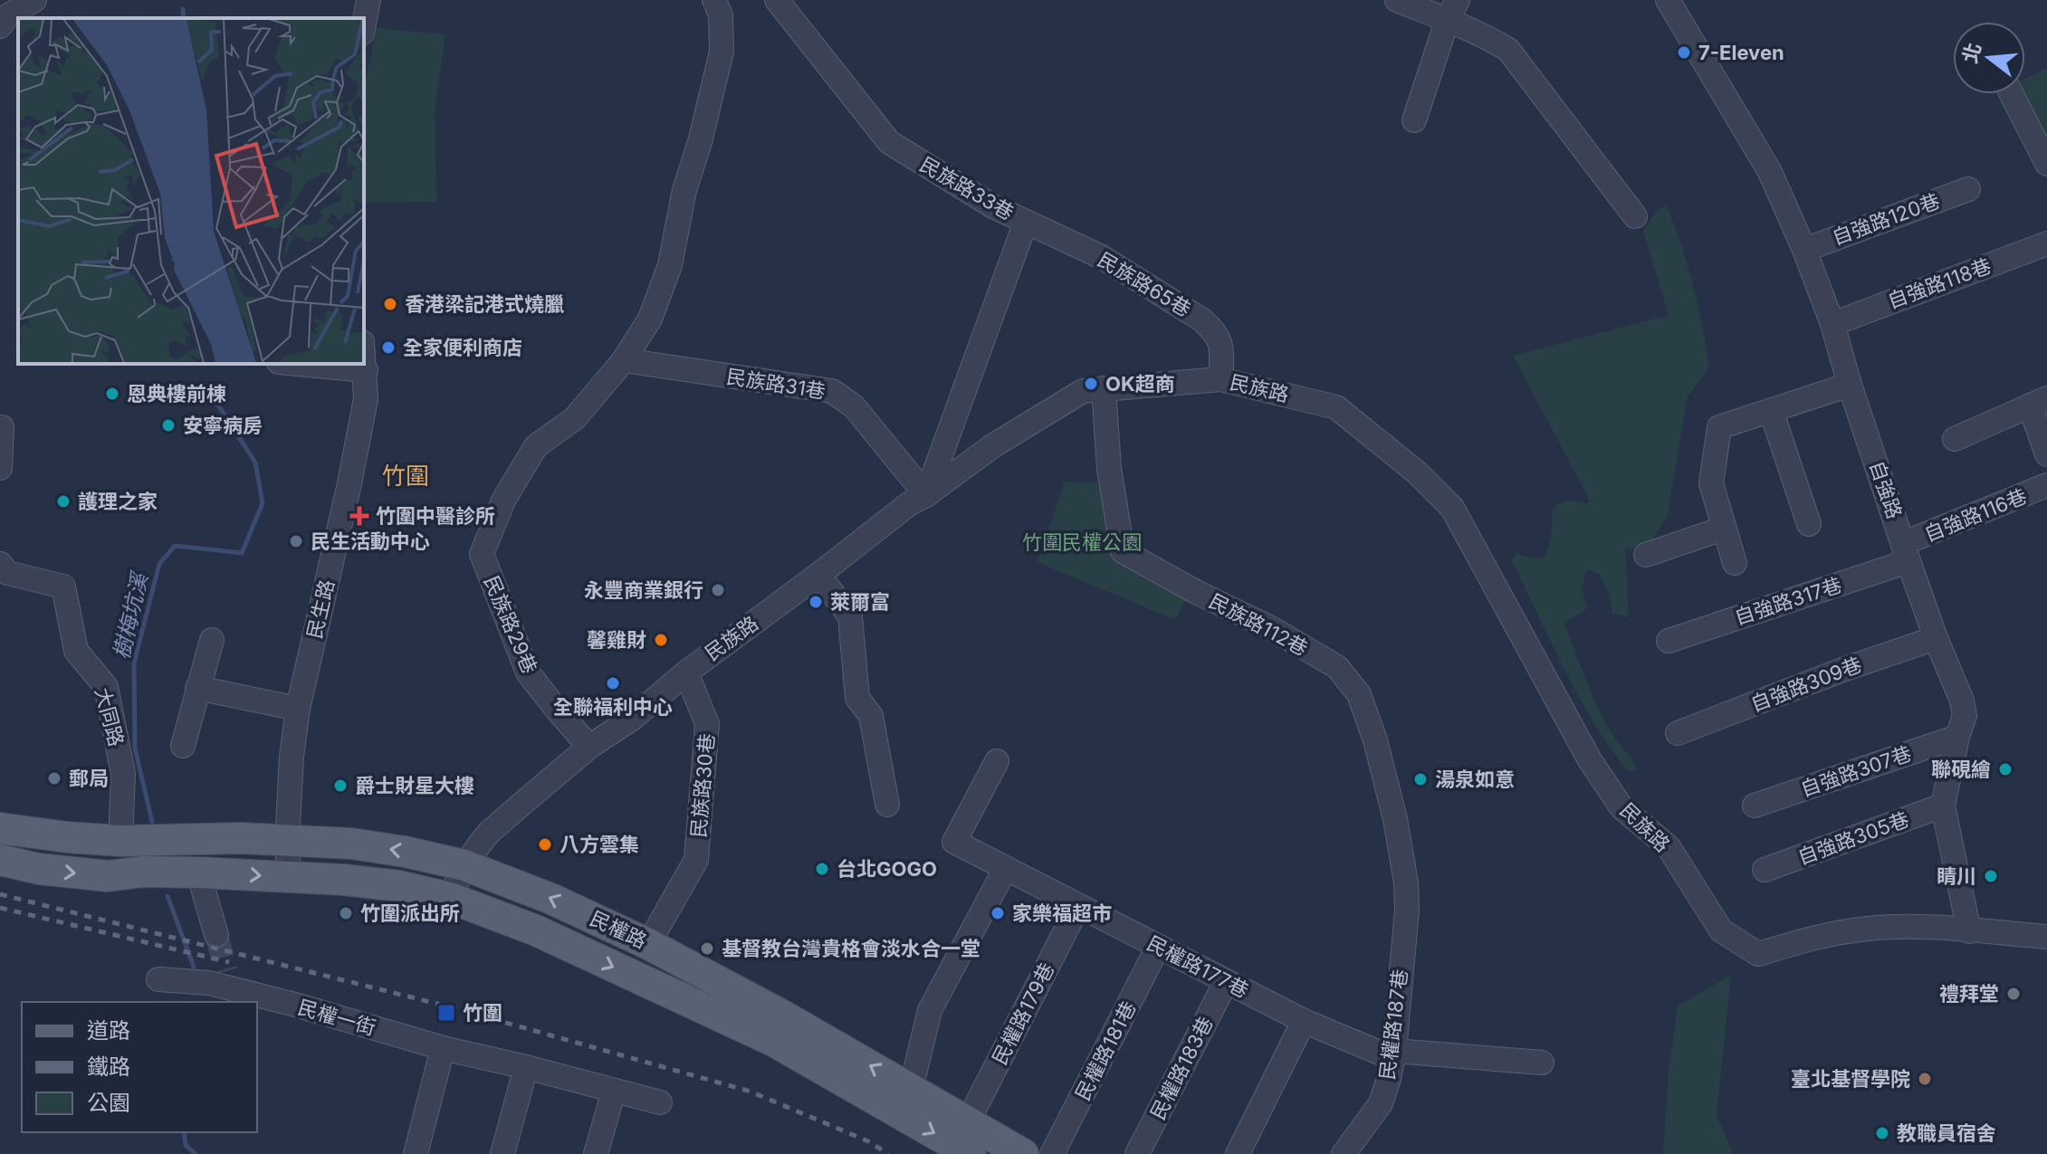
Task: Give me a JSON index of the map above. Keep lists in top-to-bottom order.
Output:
{
  "streets": {
    "main road": ["民權路"],
    "street": [
      "民族路33巷",
      "自強路120巷",
      "自強路118巷",
      "民族路65巷",
      "民族路31巷",
      "民族路",
      "自強路",
      "自強路116巷",
      "自強路317巷",
      "民生路",
      "民族路29巷",
      "民族路112巷",
      "自強路309巷",
      "大同路",
      "自強路307巷",
      "民族路30巷",
      "自強路305巷",
      "民權路177巷",
      "民權路179巷",
      "民權一街",
      "民權路187巷",
      "民權路181巷",
      "民權路183巷"
    ]
  },
  "crossings": [
    ["民族路33巷", "民族路65巷"],
    ["民族路33巷", "民族路31巷"],
    ["民族路33巷", "民族路"],
    ["自強路120巷", "自強路"],
    ["自強路118巷", "自強路"],
    ["民族路65巷", "民族路"],
    ["民族路31巷", "民族路"],
    ["民族路31巷", "民族路29巷"],
    ["民族路", "自強路"],
    ["民族路", "民族路29巷"],
    ["民族路", "民族路112巷"],
    ["民族路", "民族路30巷"],
    ["民族路", "民權路"],
    ["自強路", "自強路116巷"],
    ["自強路", "自強路317巷"],
    ["自強路", "自強路309巷"],
    ["自強路", "自強路307巷"],
    ["自強路", "自強路305巷"],
    ["自強路116巷", "自強路317巷"],
    ["民生路", "民權路"],
    ["民族路112巷", "民權路187巷"],
    ["大同路", "民權路"],
    ["民族路30巷", "民權路"],
    ["民權路", "民權路179巷"],
    ["民權路177巷", "民權路179巷"],
    ["民權路177巷", "民權路187巷"],
    ["民權路177巷", "民權路181巷"],
    ["民權路177巷", "民權路183巷"]
  ],
  "districts": ["竹圍"],
  "water": ["樹梅坑溪"],
  "parks": ["竹圍民權公園"],
  "places": {
    "other": [
      "7-Eleven",
      "香港梁記港式燒臘",
      "全家便利商店",
      "OK超商",
      "恩典樓前棟",
      "安寧病房",
      "護理之家",
      "民生活動中心",
      "永豐商業銀行",
      "萊爾富",
      "馨雞財",
      "全聯福利中心",
      "聯硯繪",
      "郵局",
      "湯泉如意",
      "爵士財星大樓",
      "八方雲集",
      "台北GOGO",
      "睛川",
      "竹圍派出所",
      "家樂福超市",
      "基督教台灣貴格會淡水合一堂",
      "禮拜堂",
      "臺北基督學院",
      "教職員宿舍"
    ],
    "health": ["竹圍中醫診所"],
    "transit": ["竹圍"]
  },
  "legend": ["道路", "鐵路", "公園"],
  "north": "left"
}
